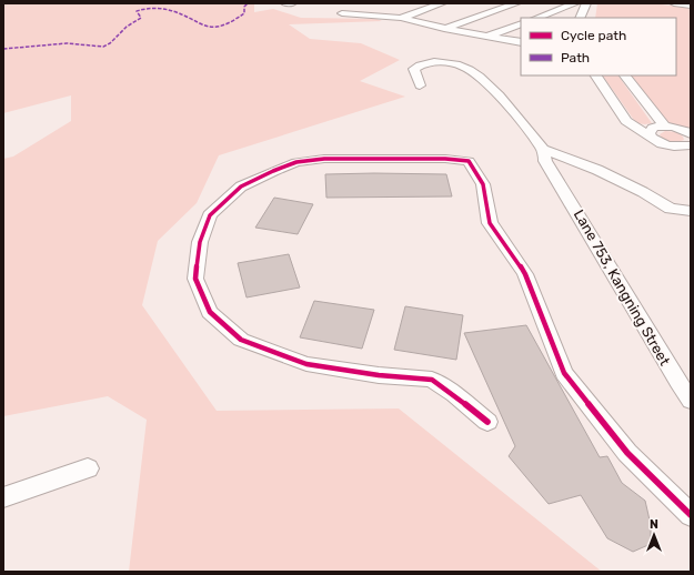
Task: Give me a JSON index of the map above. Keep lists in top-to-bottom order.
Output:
{
  "streets": {
    "street": ["Lane 753, Kangning Street"]
  },
  "legend": ["Cycle path", "Path"],
  "north": "top"
}
